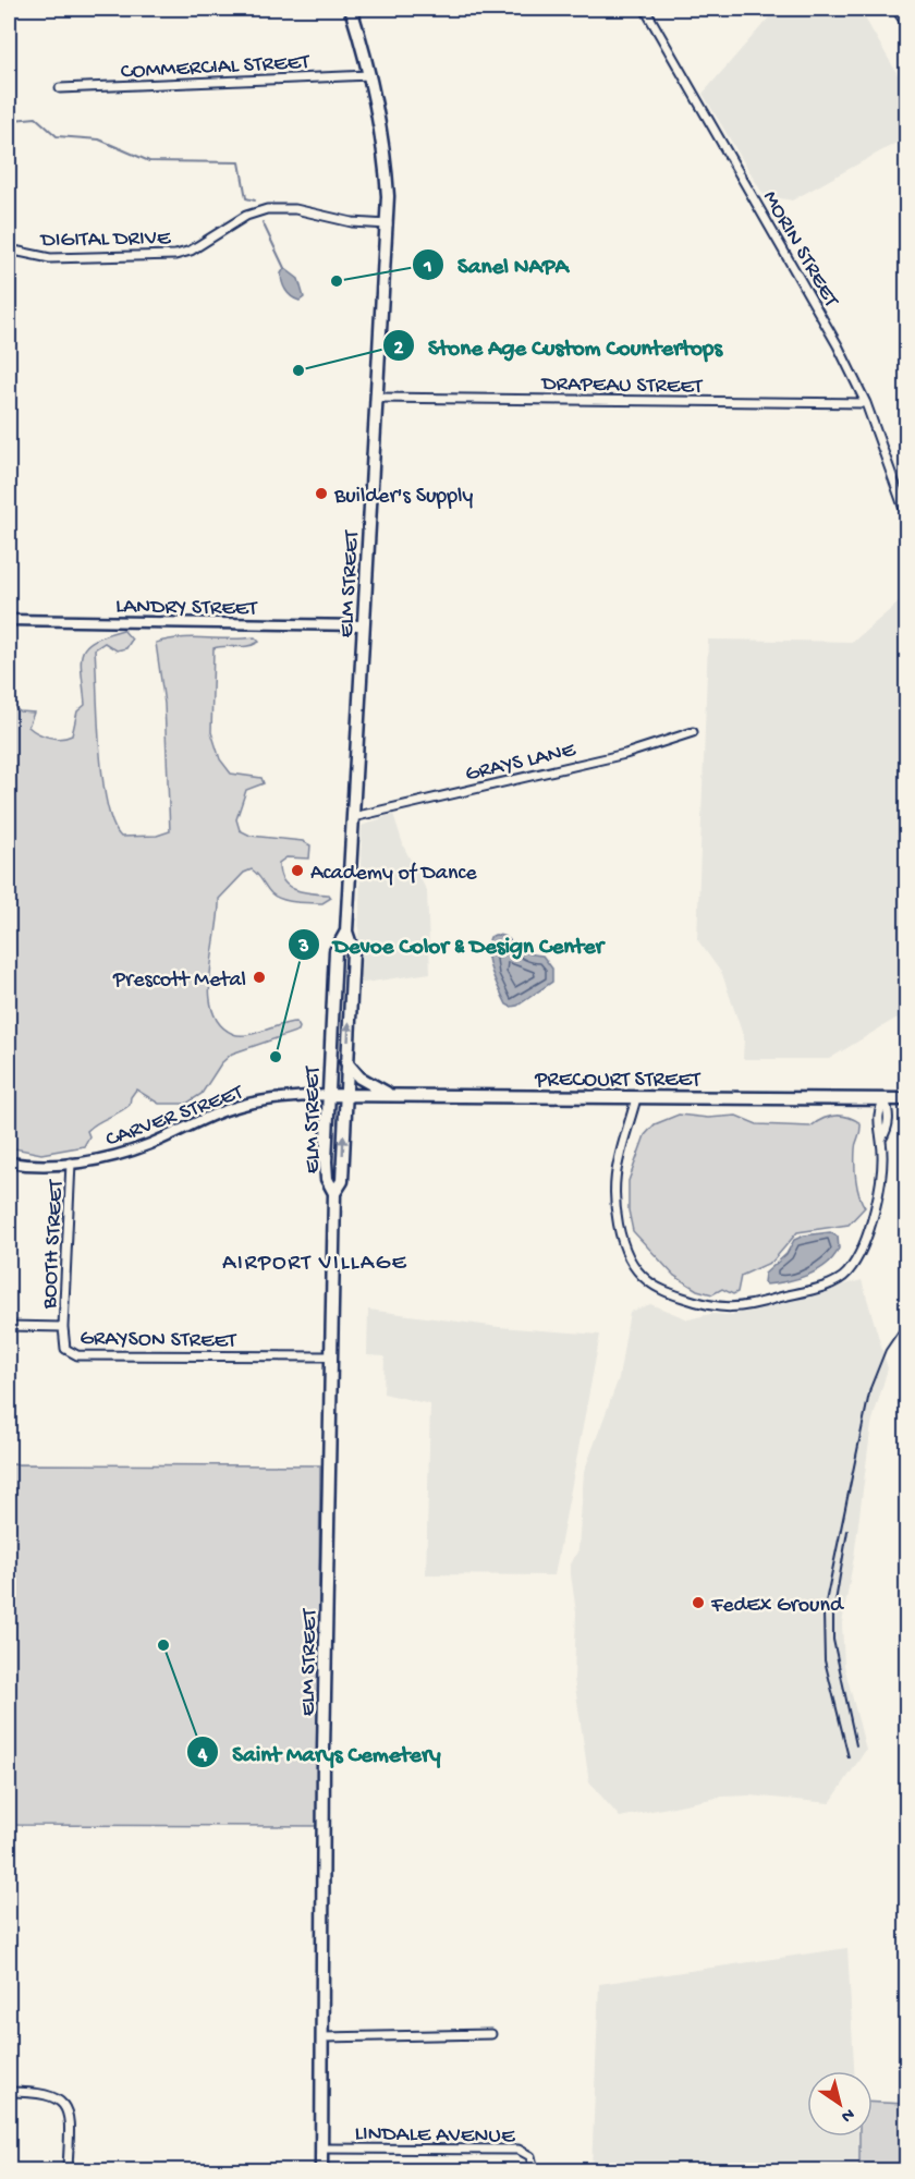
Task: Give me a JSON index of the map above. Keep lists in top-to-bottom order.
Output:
{
  "streets": {
    "main road": ["ELM STREET", "PRECOURT STREET"],
    "street": [
      "COMMERCIAL STREET",
      "DIGITAL DRIVE",
      "MORIN STREET",
      "DRAPEAU STREET",
      "LANDRY STREET",
      "GRAYS LANE",
      "CARVER STREET",
      "BOOTH STREET",
      "GRAYSON STREET",
      "LINDALE AVENUE"
    ]
  },
  "crossings": [
    ["COMMERCIAL STREET", "ELM STREET"],
    ["DIGITAL DRIVE", "ELM STREET"],
    ["MORIN STREET", "DRAPEAU STREET"],
    ["DRAPEAU STREET", "ELM STREET"],
    ["ELM STREET", "LANDRY STREET"],
    ["ELM STREET", "GRAYS LANE"],
    ["ELM STREET", "PRECOURT STREET"],
    ["ELM STREET", "CARVER STREET"],
    ["ELM STREET", "GRAYSON STREET"],
    ["ELM STREET", "LINDALE AVENUE"],
    ["PRECOURT STREET", "CARVER STREET"],
    ["CARVER STREET", "BOOTH STREET"],
    ["BOOTH STREET", "GRAYSON STREET"]
  ],
  "districts": ["AIRPORT VILLAGE"],
  "places": [
    "Sanel NAPA",
    "Stone Age Custom Countertops",
    "Builder's Supply",
    "Academy of Dance",
    "Prescott Metal",
    "Devoe Color & Design Center",
    "FedEx Ground",
    "Saint Marys Cemetery"
  ],
  "north": "bottom right"
}
